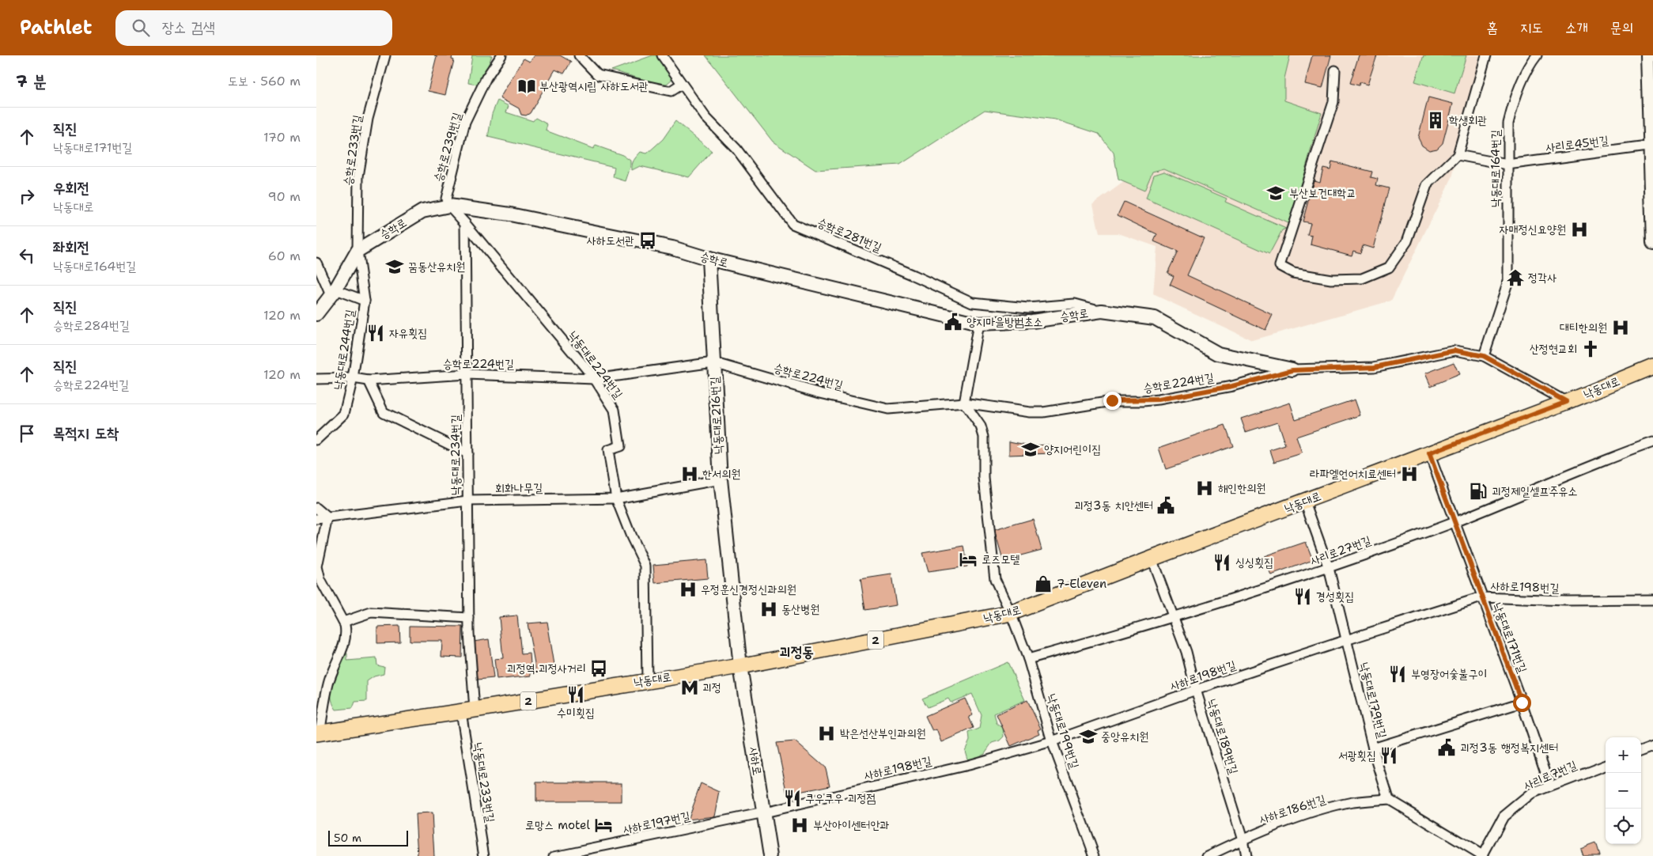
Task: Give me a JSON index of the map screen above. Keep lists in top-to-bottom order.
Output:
{
  "streets": {
    "main road": ["낙동대로", "2"],
    "street": [
      "사리로45번길",
      "승학로239번길",
      "승학로233번길",
      "낙동대로164번길",
      "승학로",
      "승학로281번길",
      "낙동대로244번길",
      "승학로224번길",
      "낙동대로224번길",
      "낙동대로216번길",
      "낙동대로234번길",
      "회화나무길",
      "사리로27번길",
      "사하로198번길",
      "낙동대로171번길",
      "낙동대로179번길",
      "낙동대로199번길",
      "낙동대로189번길",
      "사하로",
      "사리로7번길",
      "낙동대로233번길",
      "사하로186번길",
      "사하로197번길"
    ]
  },
  "crossings": [
    ["사리로45번길", "낙동대로164번길"],
    ["승학로239번길", "승학로"],
    ["승학로233번길", "승학로"],
    ["승학로233번길", "낙동대로244번길"],
    ["낙동대로164번길", "승학로224번길"],
    ["승학로", "승학로281번길"],
    ["승학로", "낙동대로244번길"],
    ["승학로", "승학로224번길"],
    ["승학로", "낙동대로216번길"],
    ["낙동대로244번길", "승학로224번길"],
    ["승학로224번길", "낙동대로224번길"],
    ["승학로224번길", "낙동대로216번길"],
    ["승학로224번길", "낙동대로234번길"],
    ["승학로224번길", "낙동대로199번길"],
    ["낙동대로224번길", "낙동대로"],
    ["낙동대로224번길", "낙동대로234번길"],
    ["낙동대로224번길", "회화나무길"],
    ["낙동대로", "낙동대로216번길"],
    ["낙동대로", "낙동대로234번길"],
    ["낙동대로", "낙동대로171번길"],
    ["낙동대로", "낙동대로179번길"],
    ["낙동대로", "낙동대로199번길"],
    ["낙동대로", "낙동대로189번길"],
    ["낙동대로", "사하로"],
    ["낙동대로", "낙동대로233번길"],
    ["낙동대로216번길", "회화나무길"],
    ["낙동대로216번길", "사하로"],
    ["낙동대로234번길", "회화나무길"],
    ["낙동대로234번길", "낙동대로233번길"],
    ["사리로27번길", "낙동대로171번길"],
    ["사리로27번길", "낙동대로179번길"],
    ["사리로27번길", "낙동대로199번길"],
    ["사리로27번길", "낙동대로189번길"],
    ["사하로198번길", "낙동대로171번길"],
    ["사하로198번길", "낙동대로179번길"],
    ["사하로198번길", "낙동대로199번길"],
    ["사하로198번길", "낙동대로189번길"],
    ["사하로198번길", "사하로"],
    ["사하로198번길", "사하로197번길"],
    ["낙동대로171번길", "사리로7번길"],
    ["낙동대로179번길", "사하로186번길"],
    ["낙동대로189번길", "사하로186번길"],
    ["사하로", "사하로197번길"]
  ],
  "districts": ["괴정동"],
  "places": {
    "library": ["부산광역시립 사하도서관"],
    "building": ["학생회관"],
    "school or university": [
      "부산보건대학교",
      "꿈동산유치원",
      "양지어린이집",
      "중앙유치원"
    ],
    "hospital": [
      "자매정신요양원",
      "대티한의원",
      "한서의원",
      "라파엘언어치료센터",
      "해인한의원",
      "우정훈신경정신과의원",
      "동산병원",
      "박은선산부인과의원",
      "부산아이센터안과"
    ],
    "bus stop": ["사하도서관", "괴정역.괴정사거리"],
    "temple": ["정각사"],
    "public building": ["양지마을방범초소", "괴정3동 치안센터", "괴정3동 행정복지센터"],
    "restaurant": [
      "자유횟집",
      "싱싱횟집",
      "경성횟집",
      "부영장어숯불구이",
      "수미횟집",
      "서광횟집",
      "쿠우쿠우 괴정점"
    ],
    "church": ["산정현교회"],
    "fuel station": ["괴정제일셀프주유소"],
    "hotel": ["로즈모텔", "로망스 motel"],
    "shop": ["7-Eleven"],
    "metro station": ["괴정"]
  },
  "scale_bar": "50 m",
  "page": {
    "header": "Pathlet",
    "search": "장소 검색",
    "nav": [
      "홈",
      "지도",
      "소개",
      "문의"
    ],
    "heading": ["7 분", "도보 · 560 m"],
    "list": [
      ["직진", "낙동대로171번길", "170 m"],
      ["우회전", "낙동대로", "90 m"],
      ["좌회전", "낙동대로164번길", "60 m"],
      ["직진", "승학로284번길", "120 m"],
      ["직진", "승학로224번길", "120 m"],
      "목적지 도착"
    ],
    "map_buttons": ["+", "−"],
    "scale": "50 m"
  }
}
